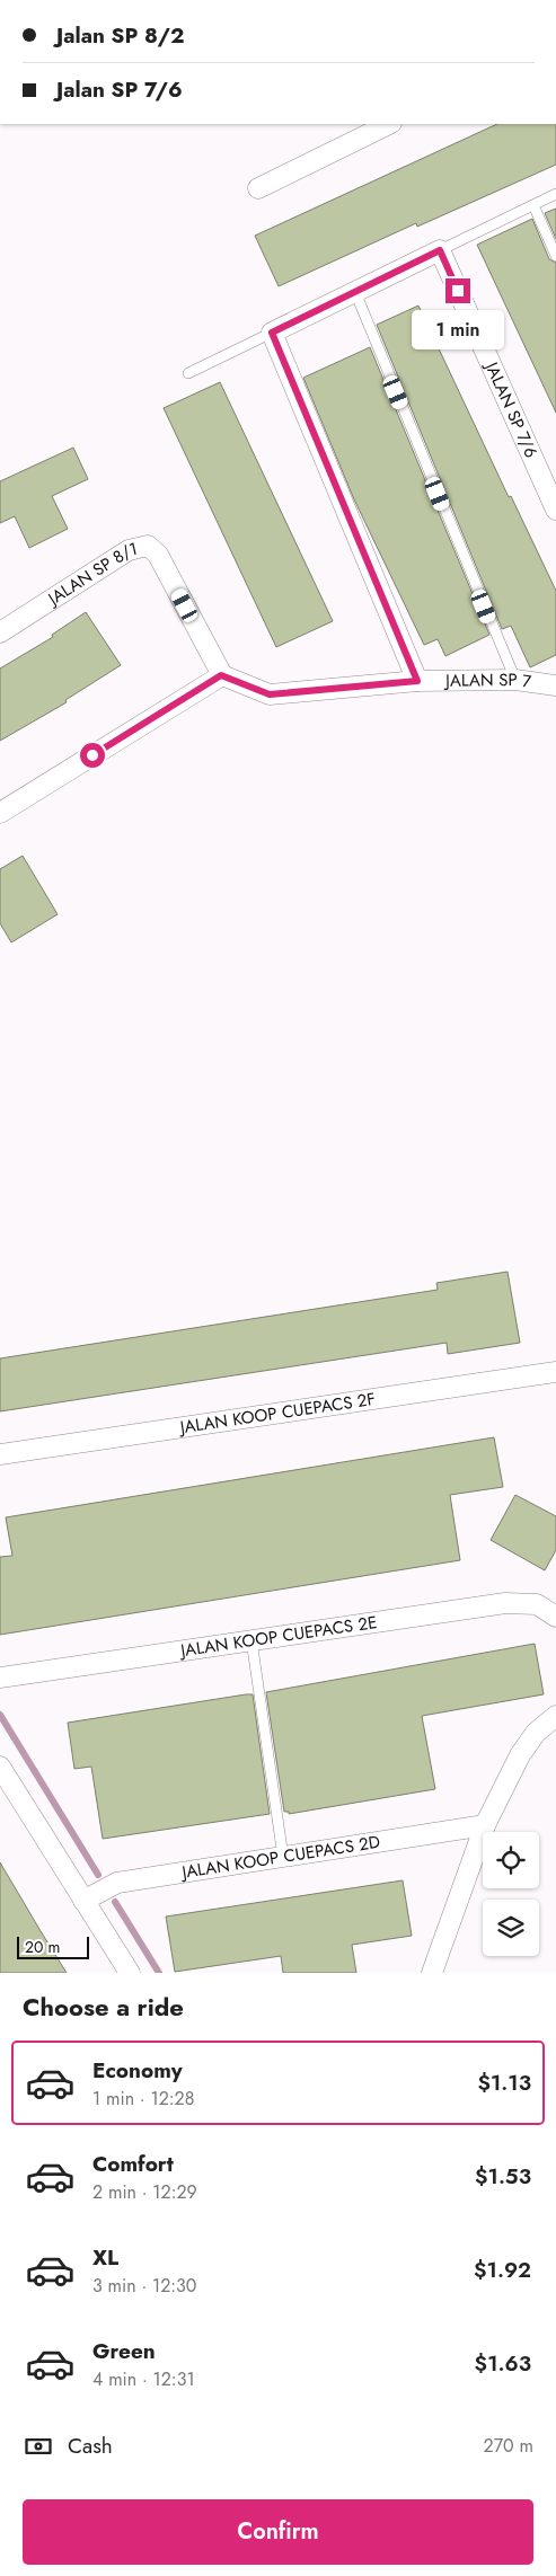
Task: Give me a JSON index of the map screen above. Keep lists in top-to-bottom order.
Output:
{
  "streets": {
    "street": [
      "JALAN SP 7/6",
      "JALAN SP 8/1",
      "JALAN SP 7",
      "JALAN KOOP CUEPACS 2F",
      "JALAN KOOP CUEPACS 2E",
      "JALAN KOOP CUEPACS 2D"
    ]
  },
  "crossings": [
    ["JALAN SP 8/1", "JALAN SP 7"]
  ],
  "scale_bar": "20 m",
  "page": {
    "banner": ["Jalan SP 8/2", "Jalan SP 7/6"],
    "bubble": "1 min",
    "scale": "20 m",
    "heading": "Choose a ride",
    "list": [
      {
        "name": "Economy",
        "note": "1 min · 12:28",
        "value": "$1.13"
      },
      {
        "name": "Comfort",
        "note": "2 min · 12:29",
        "value": "$1.53"
      },
      {
        "name": "XL",
        "note": "3 min · 12:30",
        "value": "$1.92"
      },
      {
        "name": "Green",
        "note": "4 min · 12:31",
        "value": "$1.63"
      }
    ],
    "pay": ["Cash", "270 m"],
    "buttons": "Confirm"
  }
}
